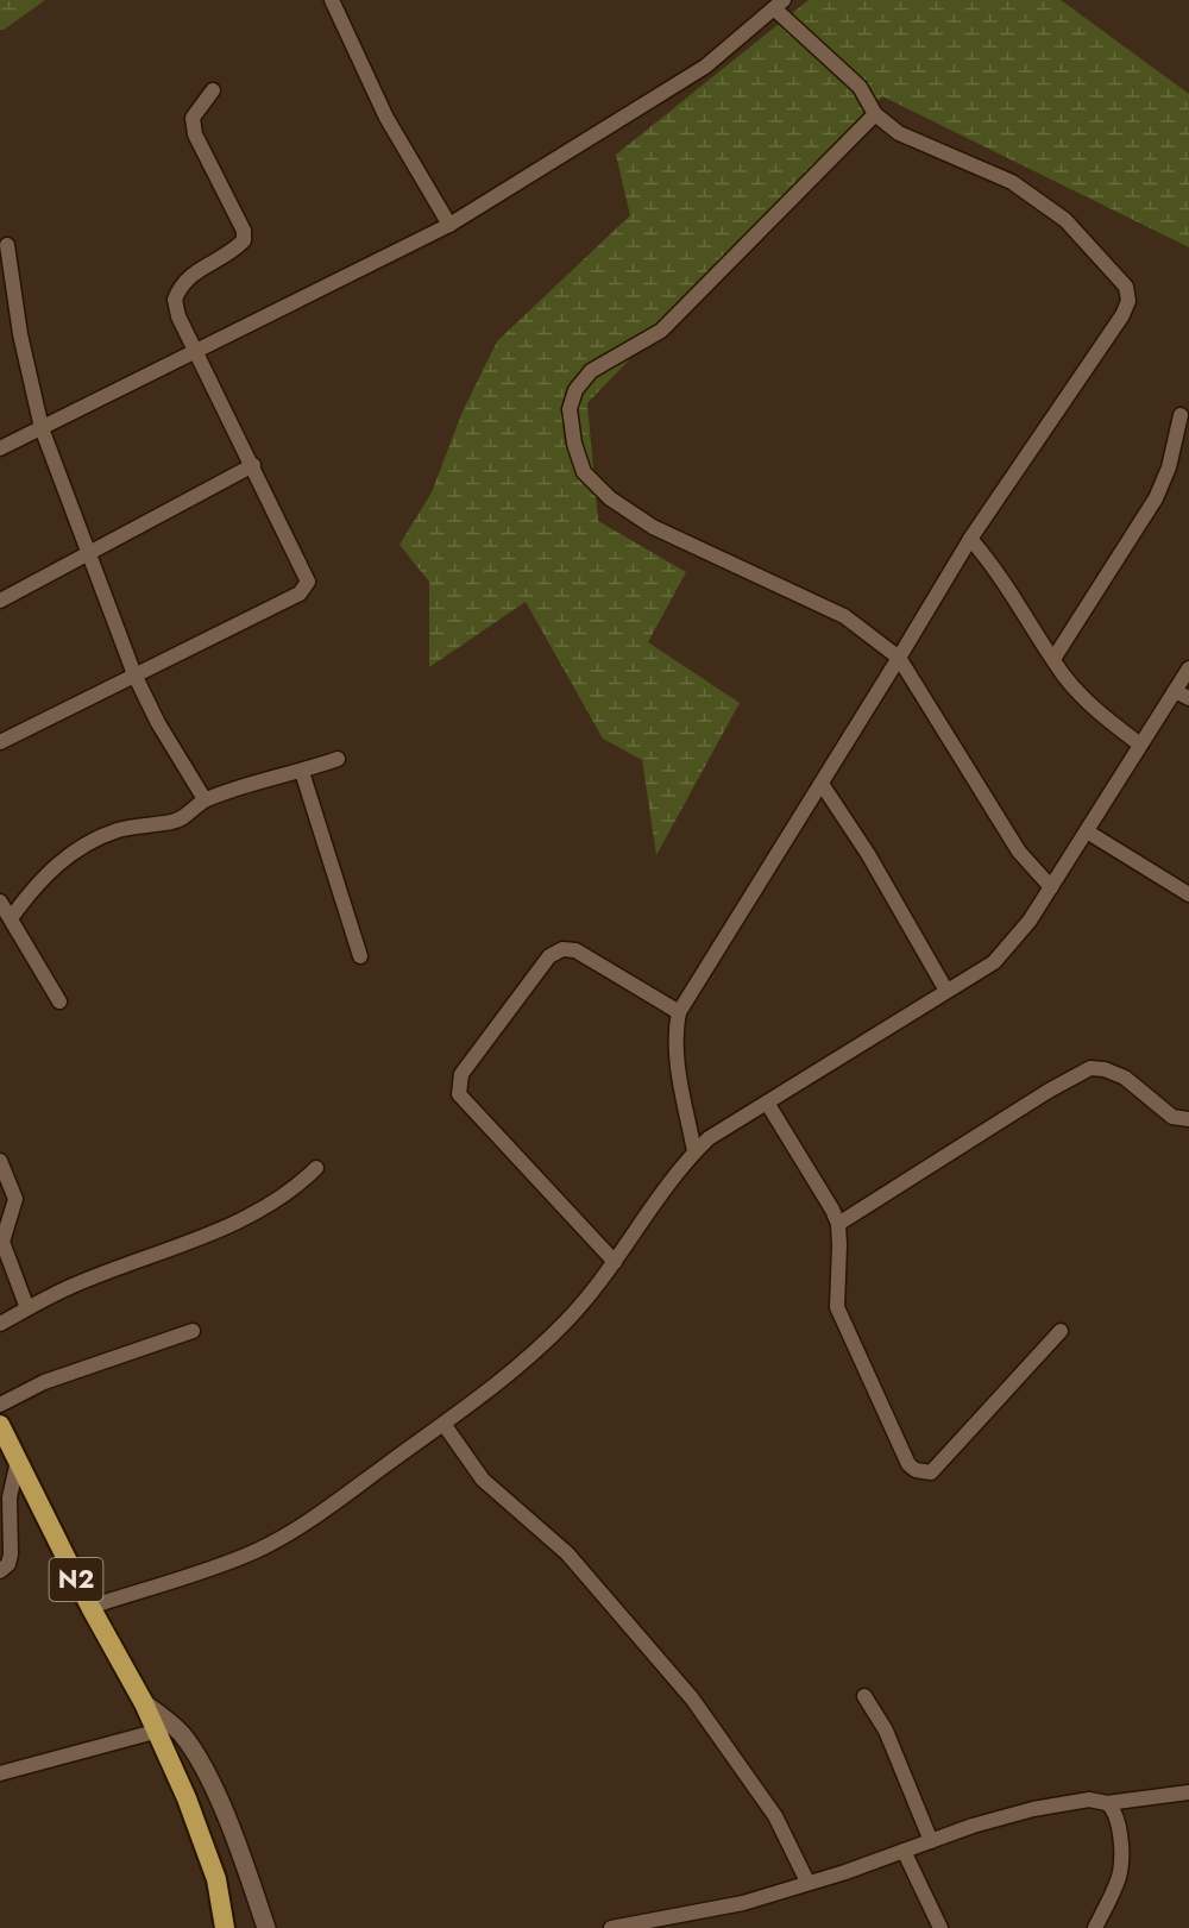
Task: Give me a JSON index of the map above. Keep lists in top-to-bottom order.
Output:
{
  "streets": {
    "highway": ["N2"]
  }
}
